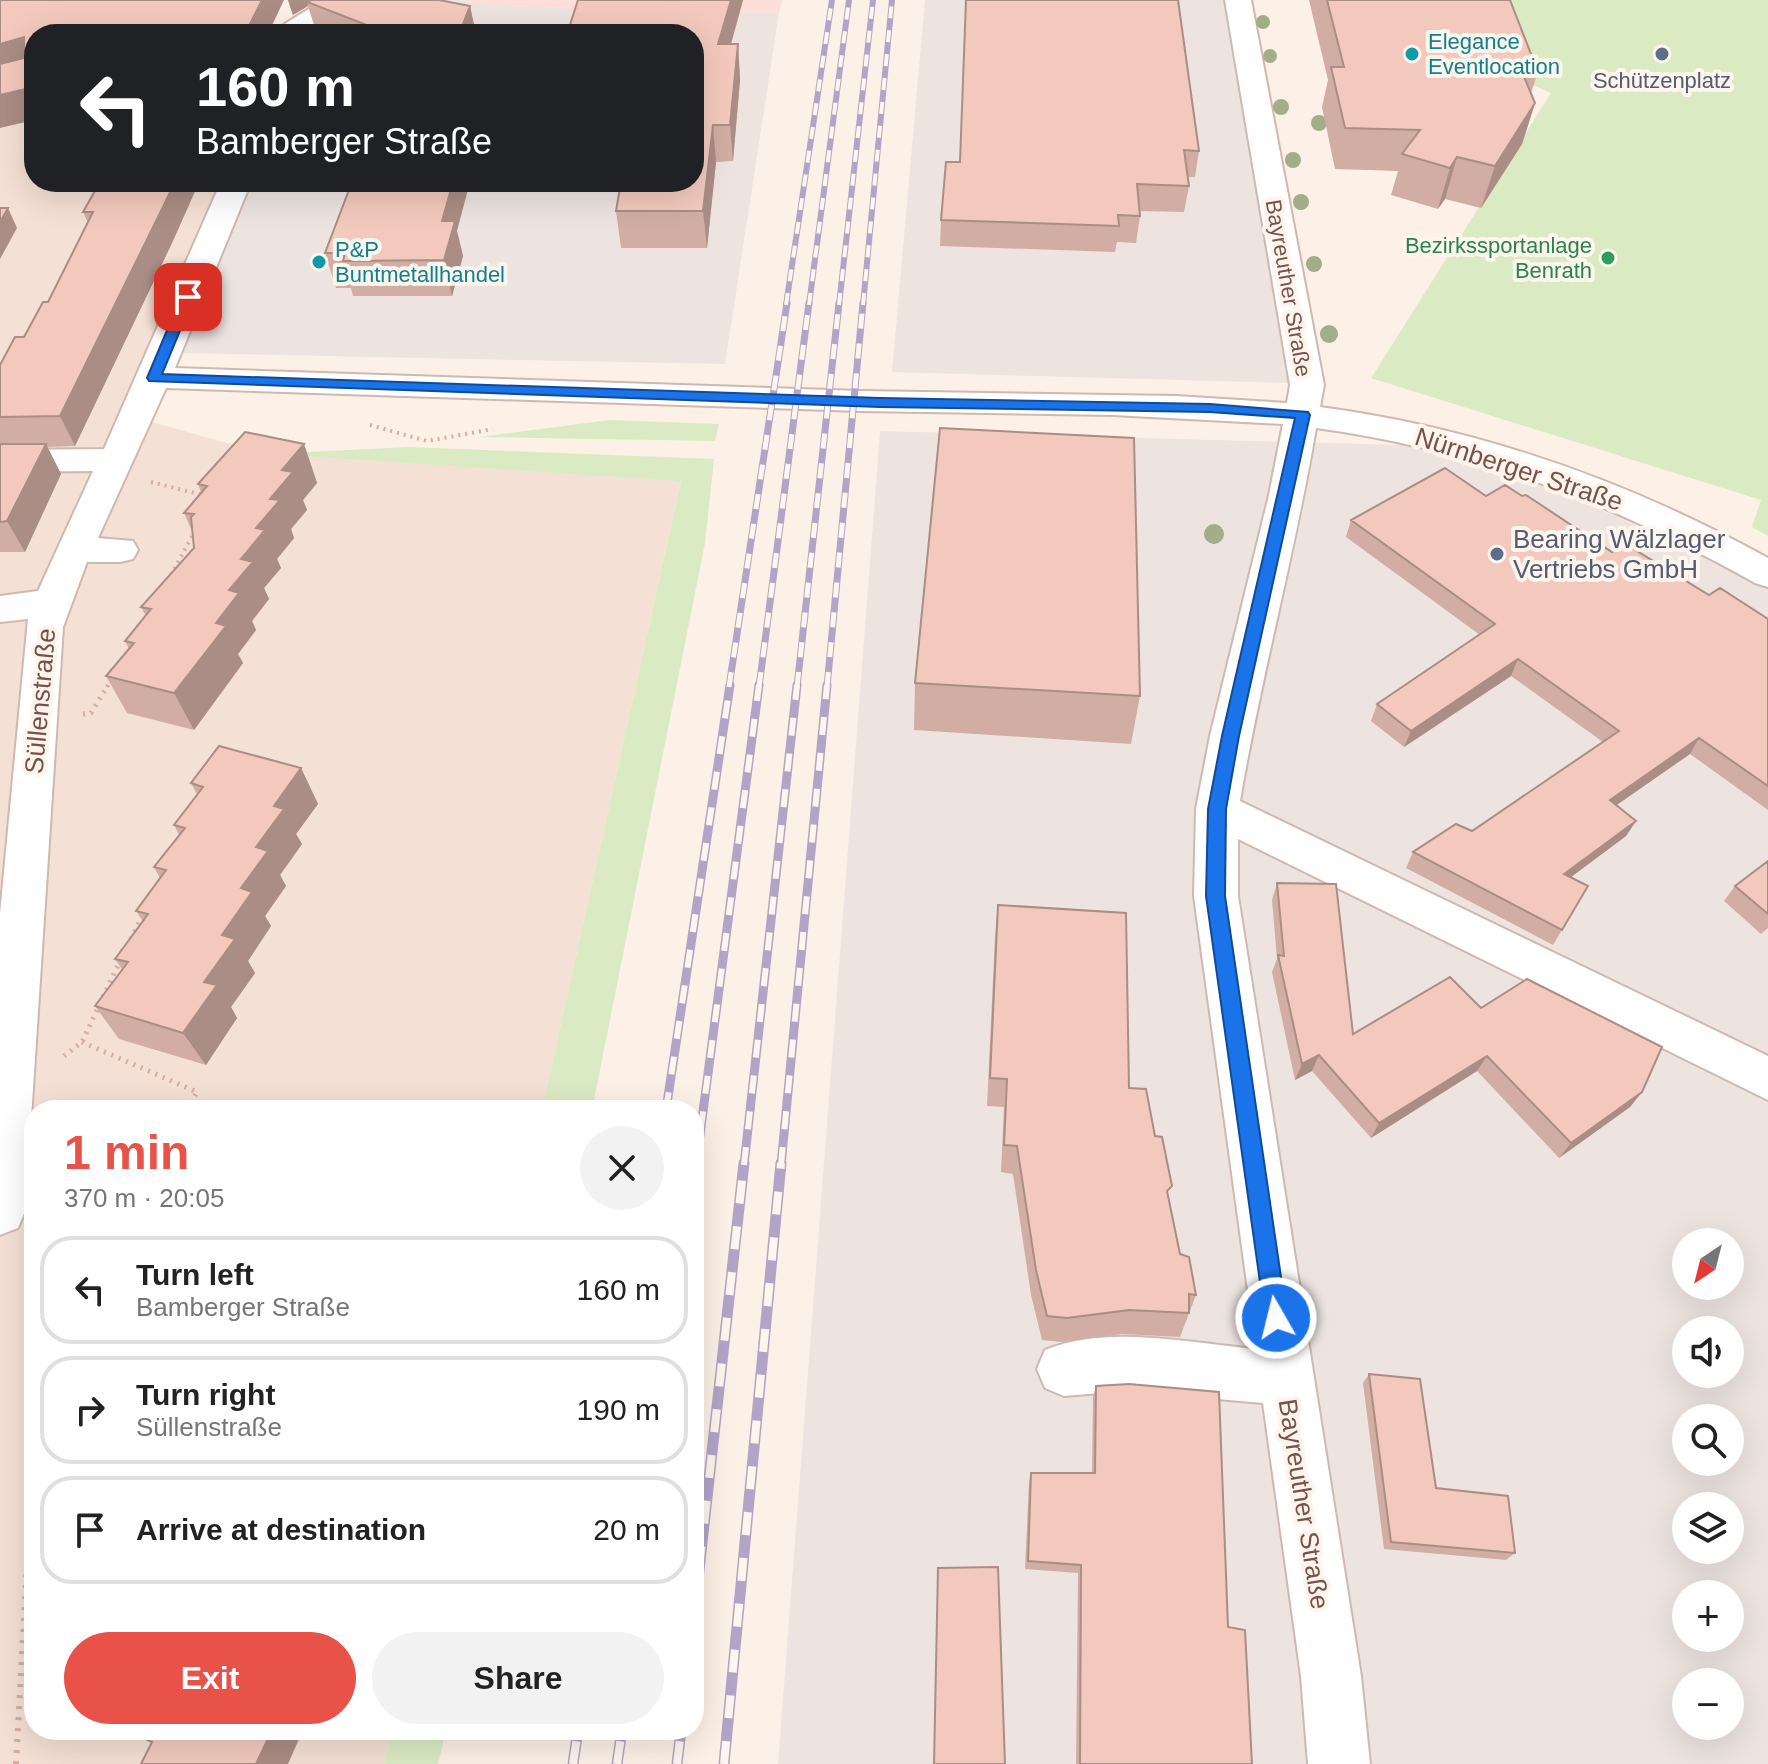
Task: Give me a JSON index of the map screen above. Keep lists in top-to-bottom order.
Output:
{
  "streets": {
    "street": ["Bayreuther Straße", "Nürnberger Straße", "Süllenstraße"]
  },
  "crossings": [
    ["Bayreuther Straße", "Nürnberger Straße"],
    ["Nürnberger Straße", "Süllenstraße"]
  ],
  "places": [
    "Elegance Eventlocation",
    "Schützenplatz",
    "Bezirkssportanlage Benrath",
    "P&P Buntmetallhandel",
    "Bearing Wälzlager Vertriebs GmbH"
  ],
  "north": "bottom left",
  "page": {
    "turn": ["160 m", "Bamberger Straße"],
    "heading": ["1 min", "370 m · 20:05"],
    "map_buttons": ["+", "−"],
    "list": [
      {
        "name": "Turn left",
        "note": "Bamberger Straße",
        "value": "160 m"
      },
      {
        "name": "Turn right",
        "note": "Süllenstraße",
        "value": "190 m"
      },
      {
        "name": "Arrive at destination",
        "value": "20 m"
      }
    ],
    "buttons": ["Exit", "Share"]
  }
}
